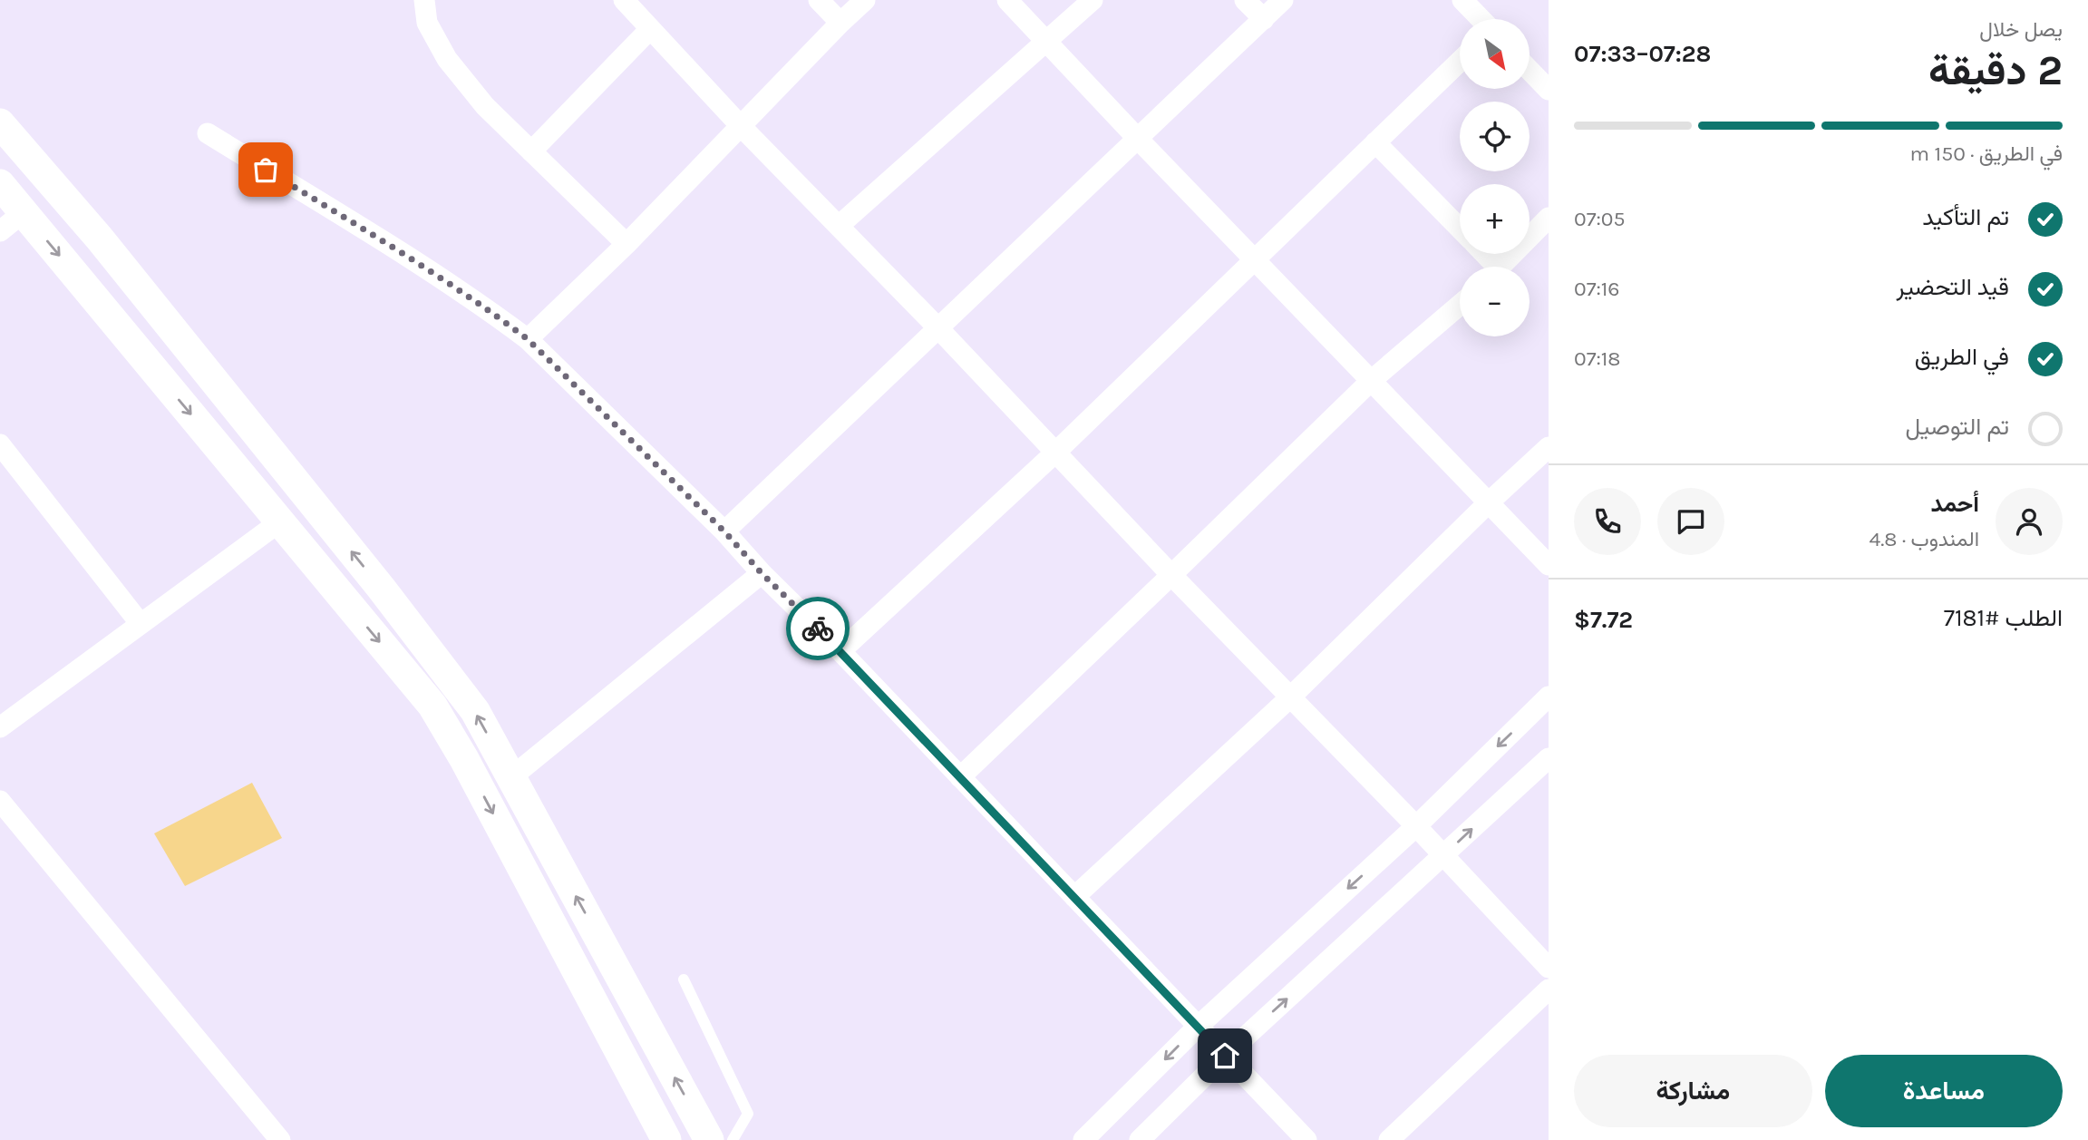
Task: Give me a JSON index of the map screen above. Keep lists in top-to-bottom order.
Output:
{
  "north": "bottom right",
  "page": {
    "heading": ["2 دقيقة", "يصل خلال", "07:28–07:33"],
    "panel": [
      "أحمد",
      "المندوب · 4.8",
      "الطلب #7181",
      "$7.72"
    ],
    "map_buttons": ["+", "−"],
    "bar": "في الطريق · 150 m",
    "list": [
      ["تم التأكيد", "07:05"],
      ["قيد التحضير", "07:16"],
      ["في الطريق", "07:18"],
      "تم التوصيل"
    ],
    "buttons": ["مساعدة", "مشاركة"]
  }
}
